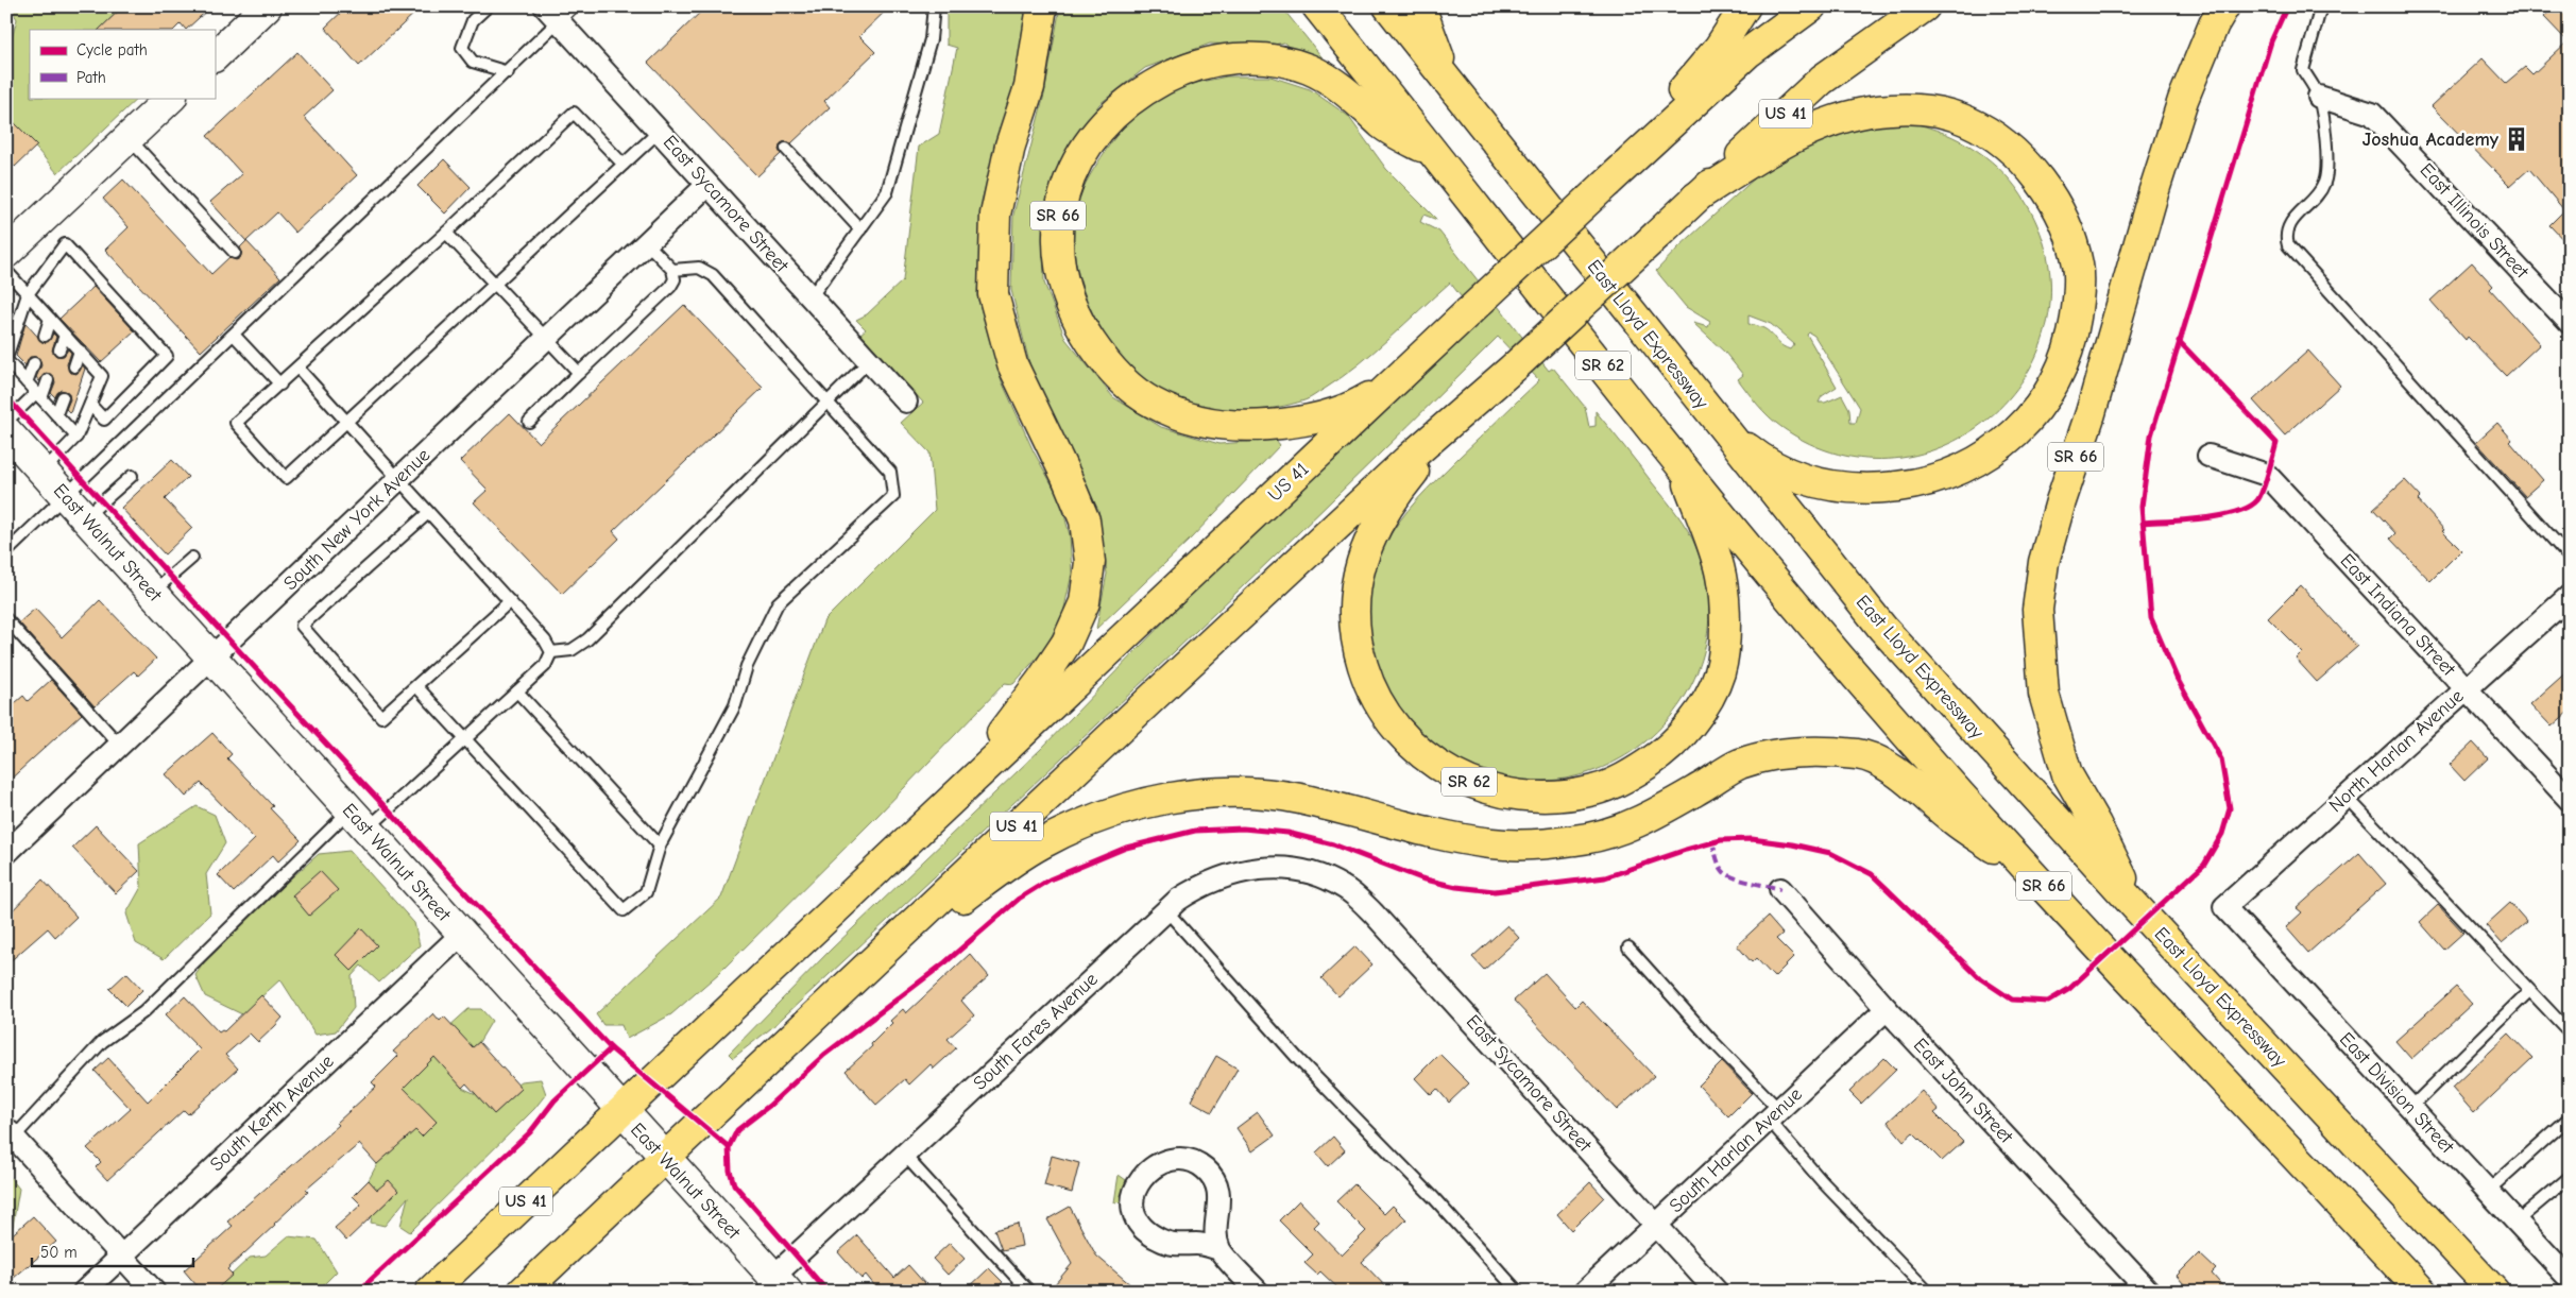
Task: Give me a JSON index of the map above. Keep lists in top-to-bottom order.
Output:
{
  "streets": {
    "highway": [
      "US 41",
      "SR 66",
      "East Lloyd Expressway",
      "SR 62"
    ],
    "main road": ["East Walnut Street"],
    "street": [
      "East Sycamore Street",
      "East Illinois Street",
      "South New York Avenue",
      "East Indiana Street",
      "North Harlan Avenue",
      "South Fares Avenue",
      "East John Street",
      "East Division Street",
      "South Kerth Avenue",
      "South Harlan Avenue"
    ]
  },
  "crossings": [
    ["US 41", "SR 66"],
    ["US 41", "SR 62"],
    ["US 41", "East Walnut Street"],
    ["East Sycamore Street", "South New York Avenue"],
    ["East Sycamore Street", "South Fares Avenue"],
    ["East Sycamore Street", "South Harlan Avenue"],
    ["SR 66", "East Lloyd Expressway"],
    ["SR 66", "SR 62"],
    ["South New York Avenue", "East Walnut Street"],
    ["East Walnut Street", "South Fares Avenue"],
    ["East Walnut Street", "South Kerth Avenue"],
    ["East Indiana Street", "North Harlan Avenue"],
    ["North Harlan Avenue", "East Division Street"],
    ["East John Street", "South Harlan Avenue"]
  ],
  "places": {
    "building": ["Joshua Academy"]
  },
  "legend": ["Cycle path", "Path"],
  "scale_bar": "50 m"
}
